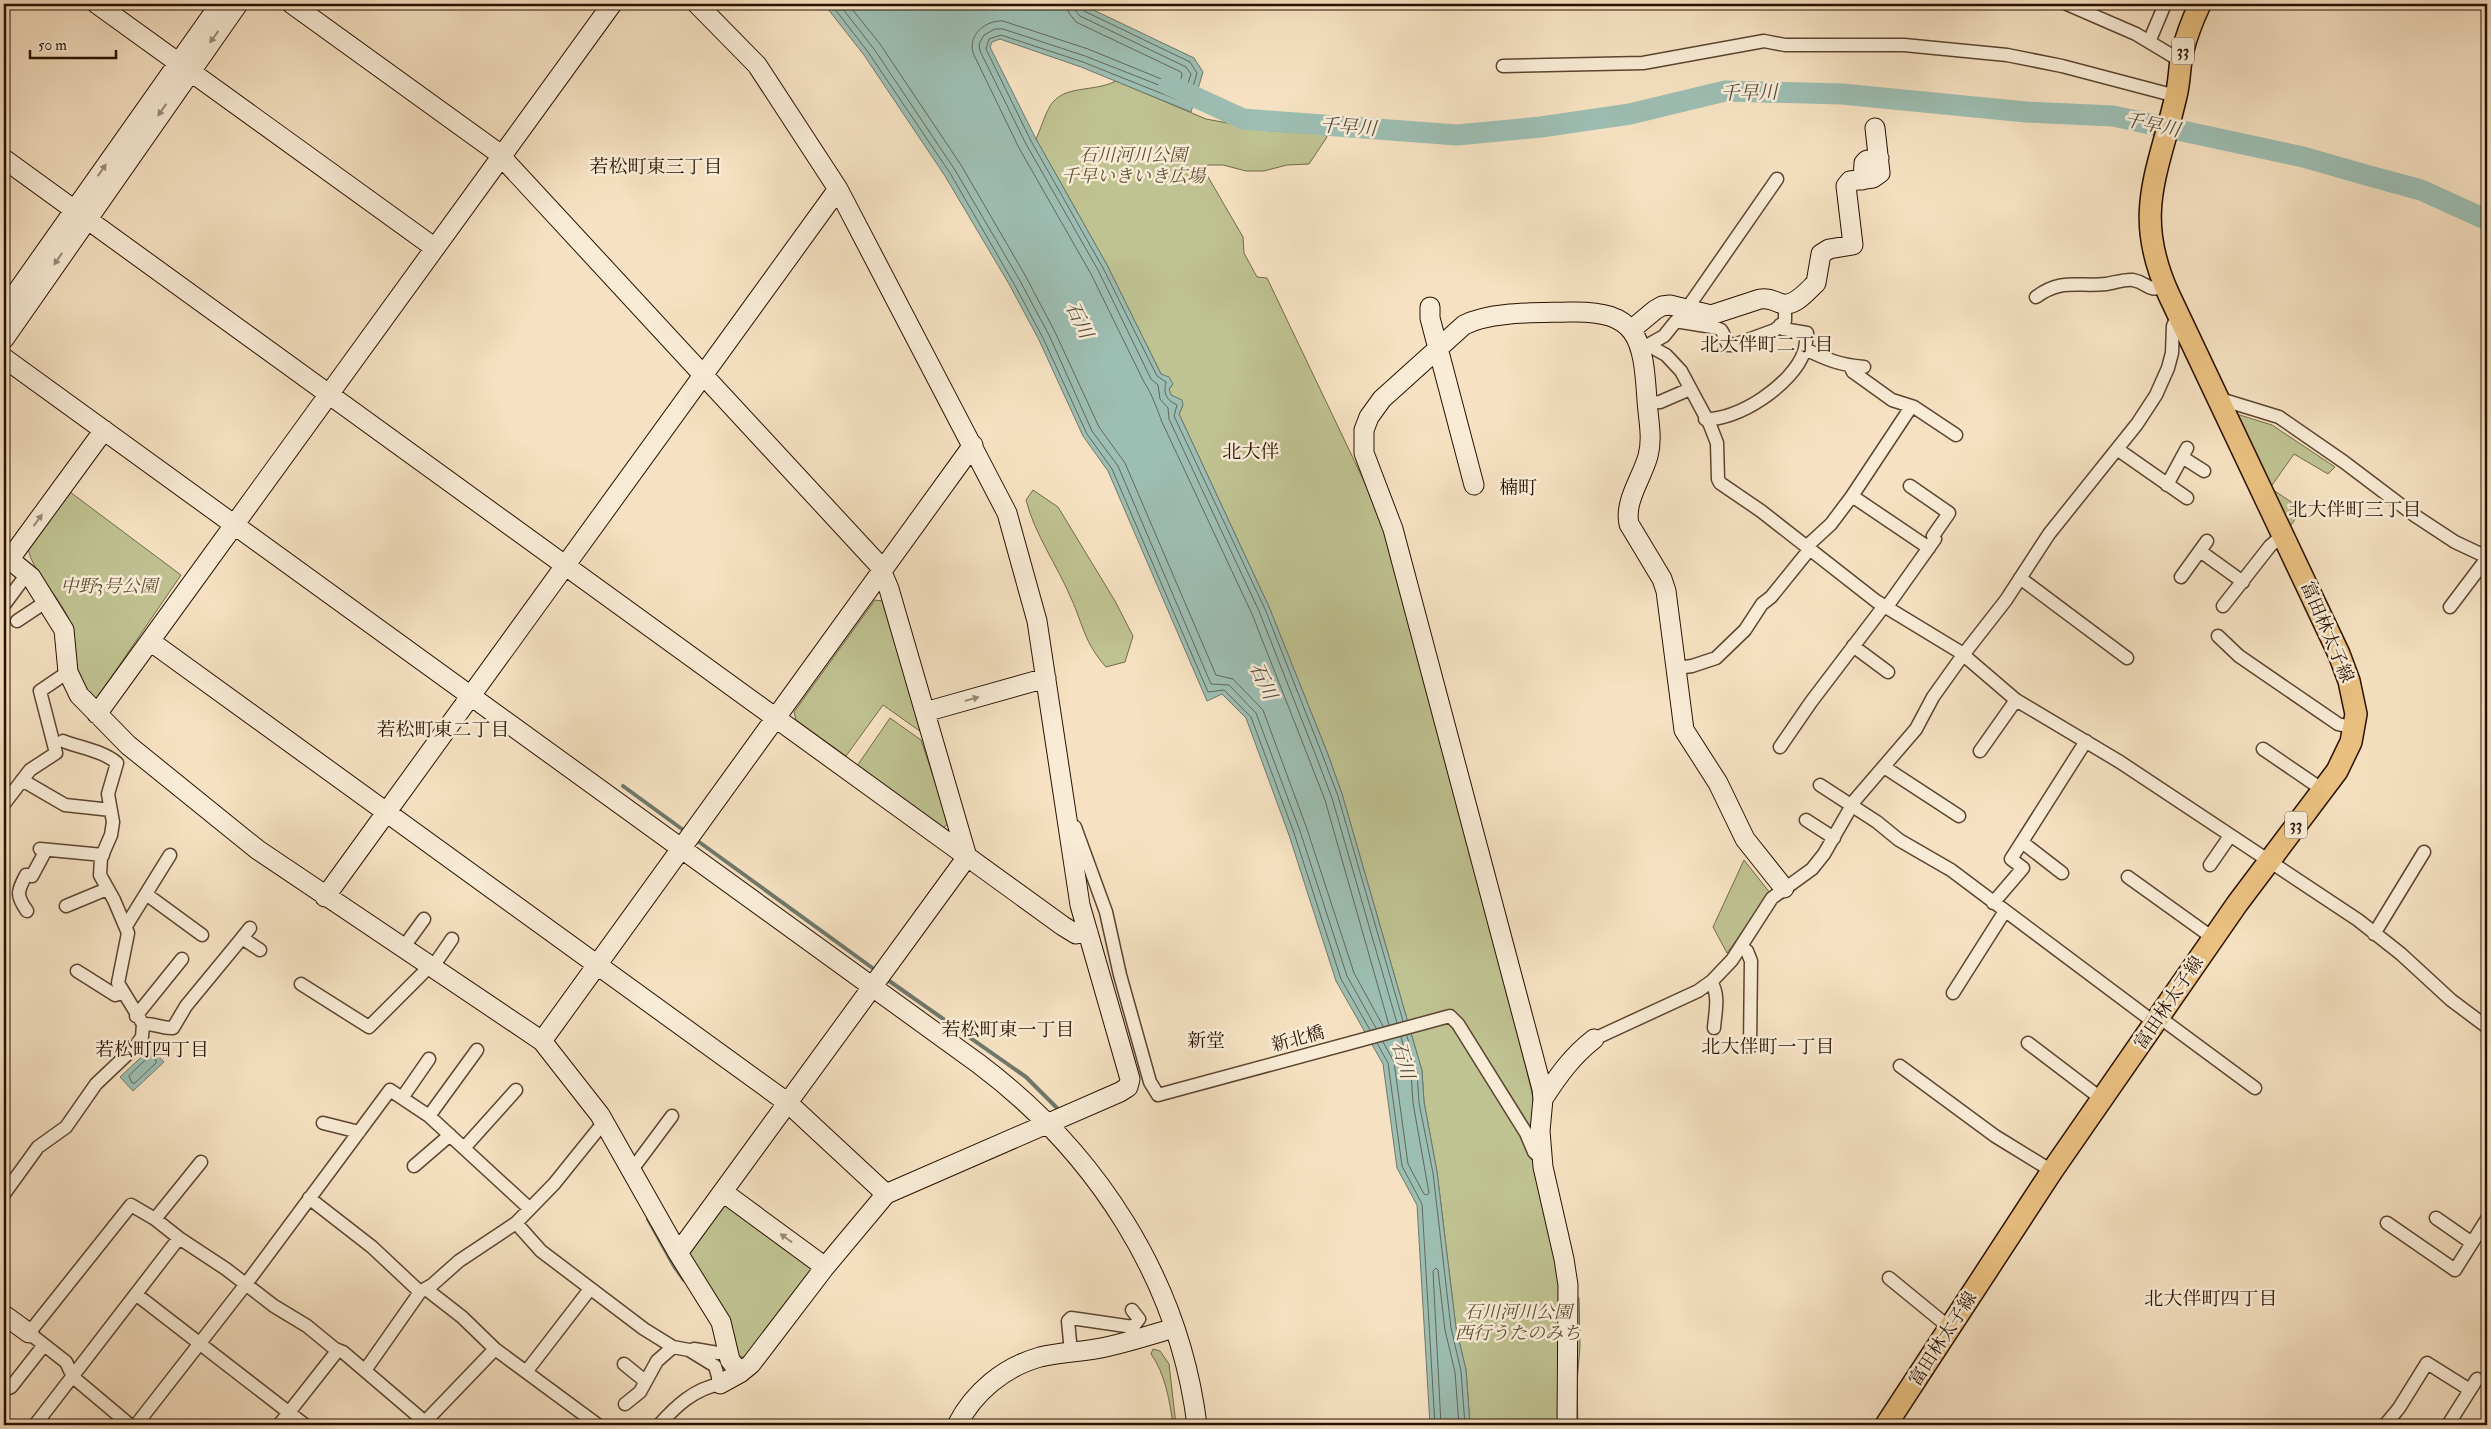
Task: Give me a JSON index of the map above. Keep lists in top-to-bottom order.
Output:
{
  "streets": {
    "main road": ["33", "富田林太子線"],
    "street": ["新北橋"]
  },
  "districts": [
    "若松町東三丁目",
    "北大伴町二丁目",
    "北大伴",
    "楠町",
    "北大伴町三丁目",
    "若松町東二丁目",
    "若松町東一丁目",
    "新堂",
    "北大伴町一丁目",
    "若松町四丁目",
    "北大伴町四丁目"
  ],
  "water": ["千早川", "石川"],
  "parks": ["石川河川公園 千早いきいき広場", "中野3号公園", "石川河川公園 西行うたのみち"],
  "scale_bar": "50 m"
}
